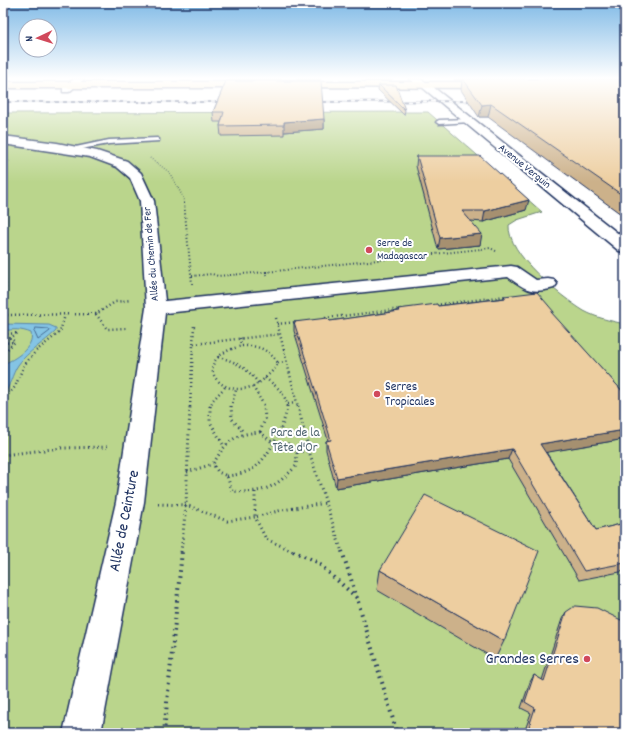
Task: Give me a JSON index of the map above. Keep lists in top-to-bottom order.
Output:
{
  "streets": {
    "street": ["Avenue Verguin", "Allée du Chemin de Fer", "Allée de Ceinture"]
  },
  "crossings": [
    ["Allée du Chemin de Fer", "Allée de Ceinture"]
  ],
  "parks": ["Parc de la Tête d'Or"],
  "places": ["Serre de Madagascar", "Serres Tropicales", "Grandes Serres"],
  "north": "left"
}
